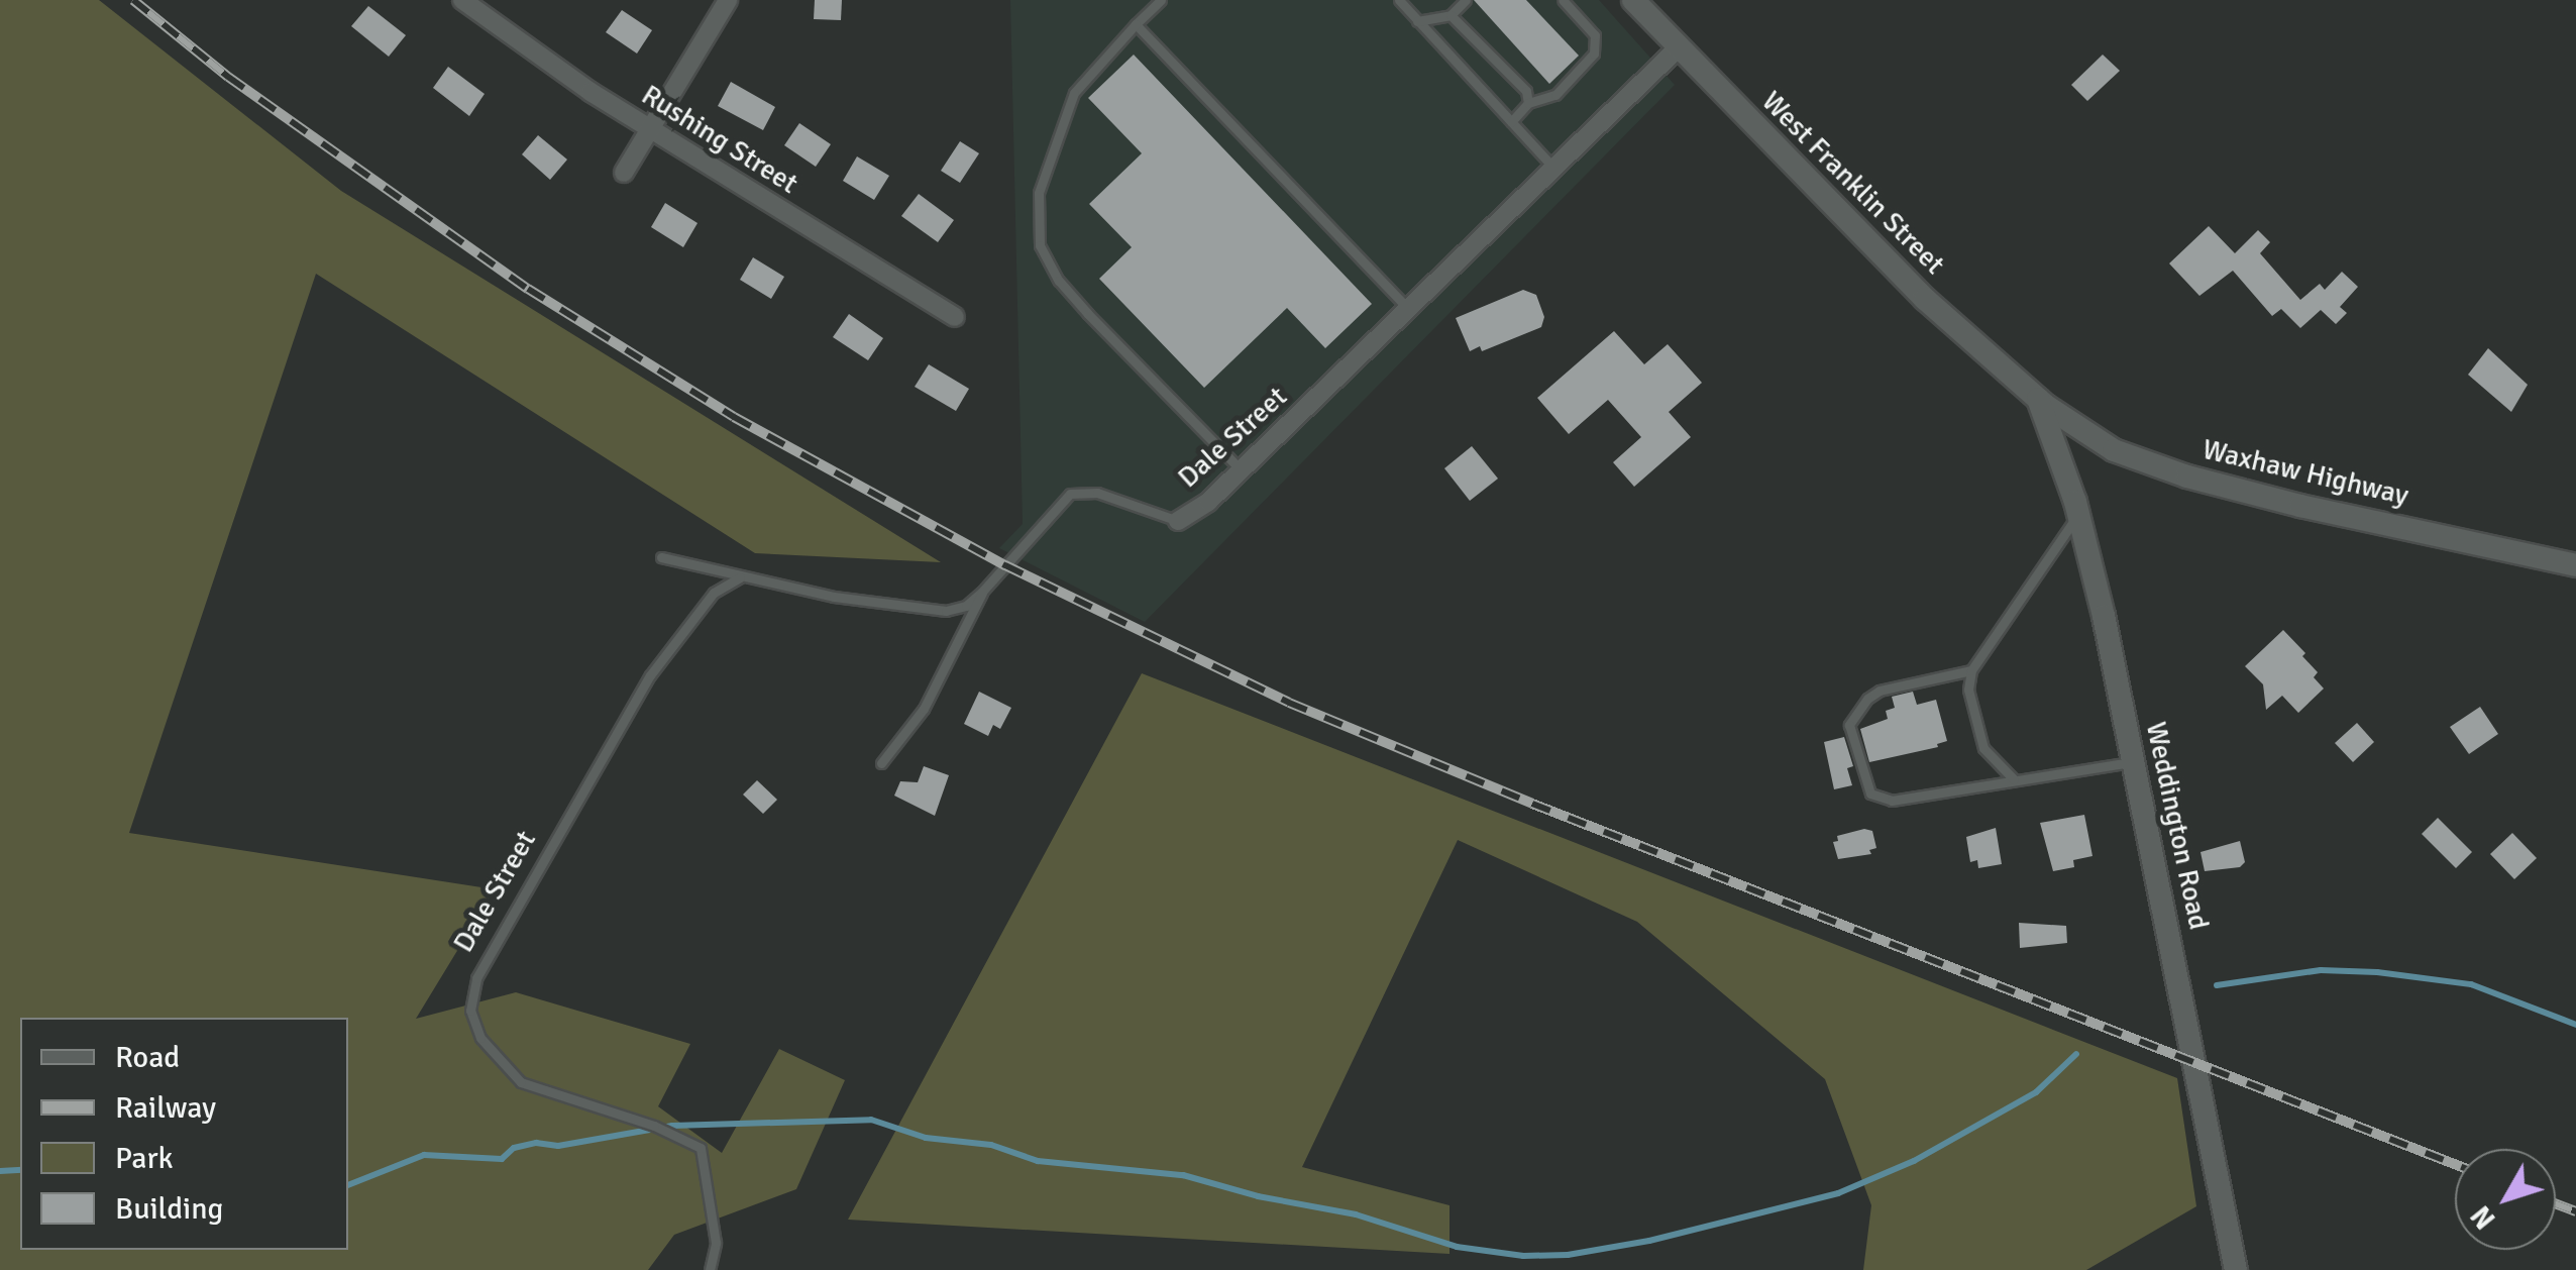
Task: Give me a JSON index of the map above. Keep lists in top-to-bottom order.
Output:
{
  "streets": {
    "main road": ["West Franklin Street", "Waxhaw Highway", "Weddington Road"],
    "street": ["Rushing Street", "Dale Street"]
  },
  "crossings": [
    ["West Franklin Street", "Dale Street"],
    ["West Franklin Street", "Waxhaw Highway"],
    ["West Franklin Street", "Weddington Road"],
    ["Waxhaw Highway", "Weddington Road"]
  ],
  "legend": [
    "Road",
    "Railway",
    "Park",
    "Building"
  ],
  "north": "bottom left"
}
